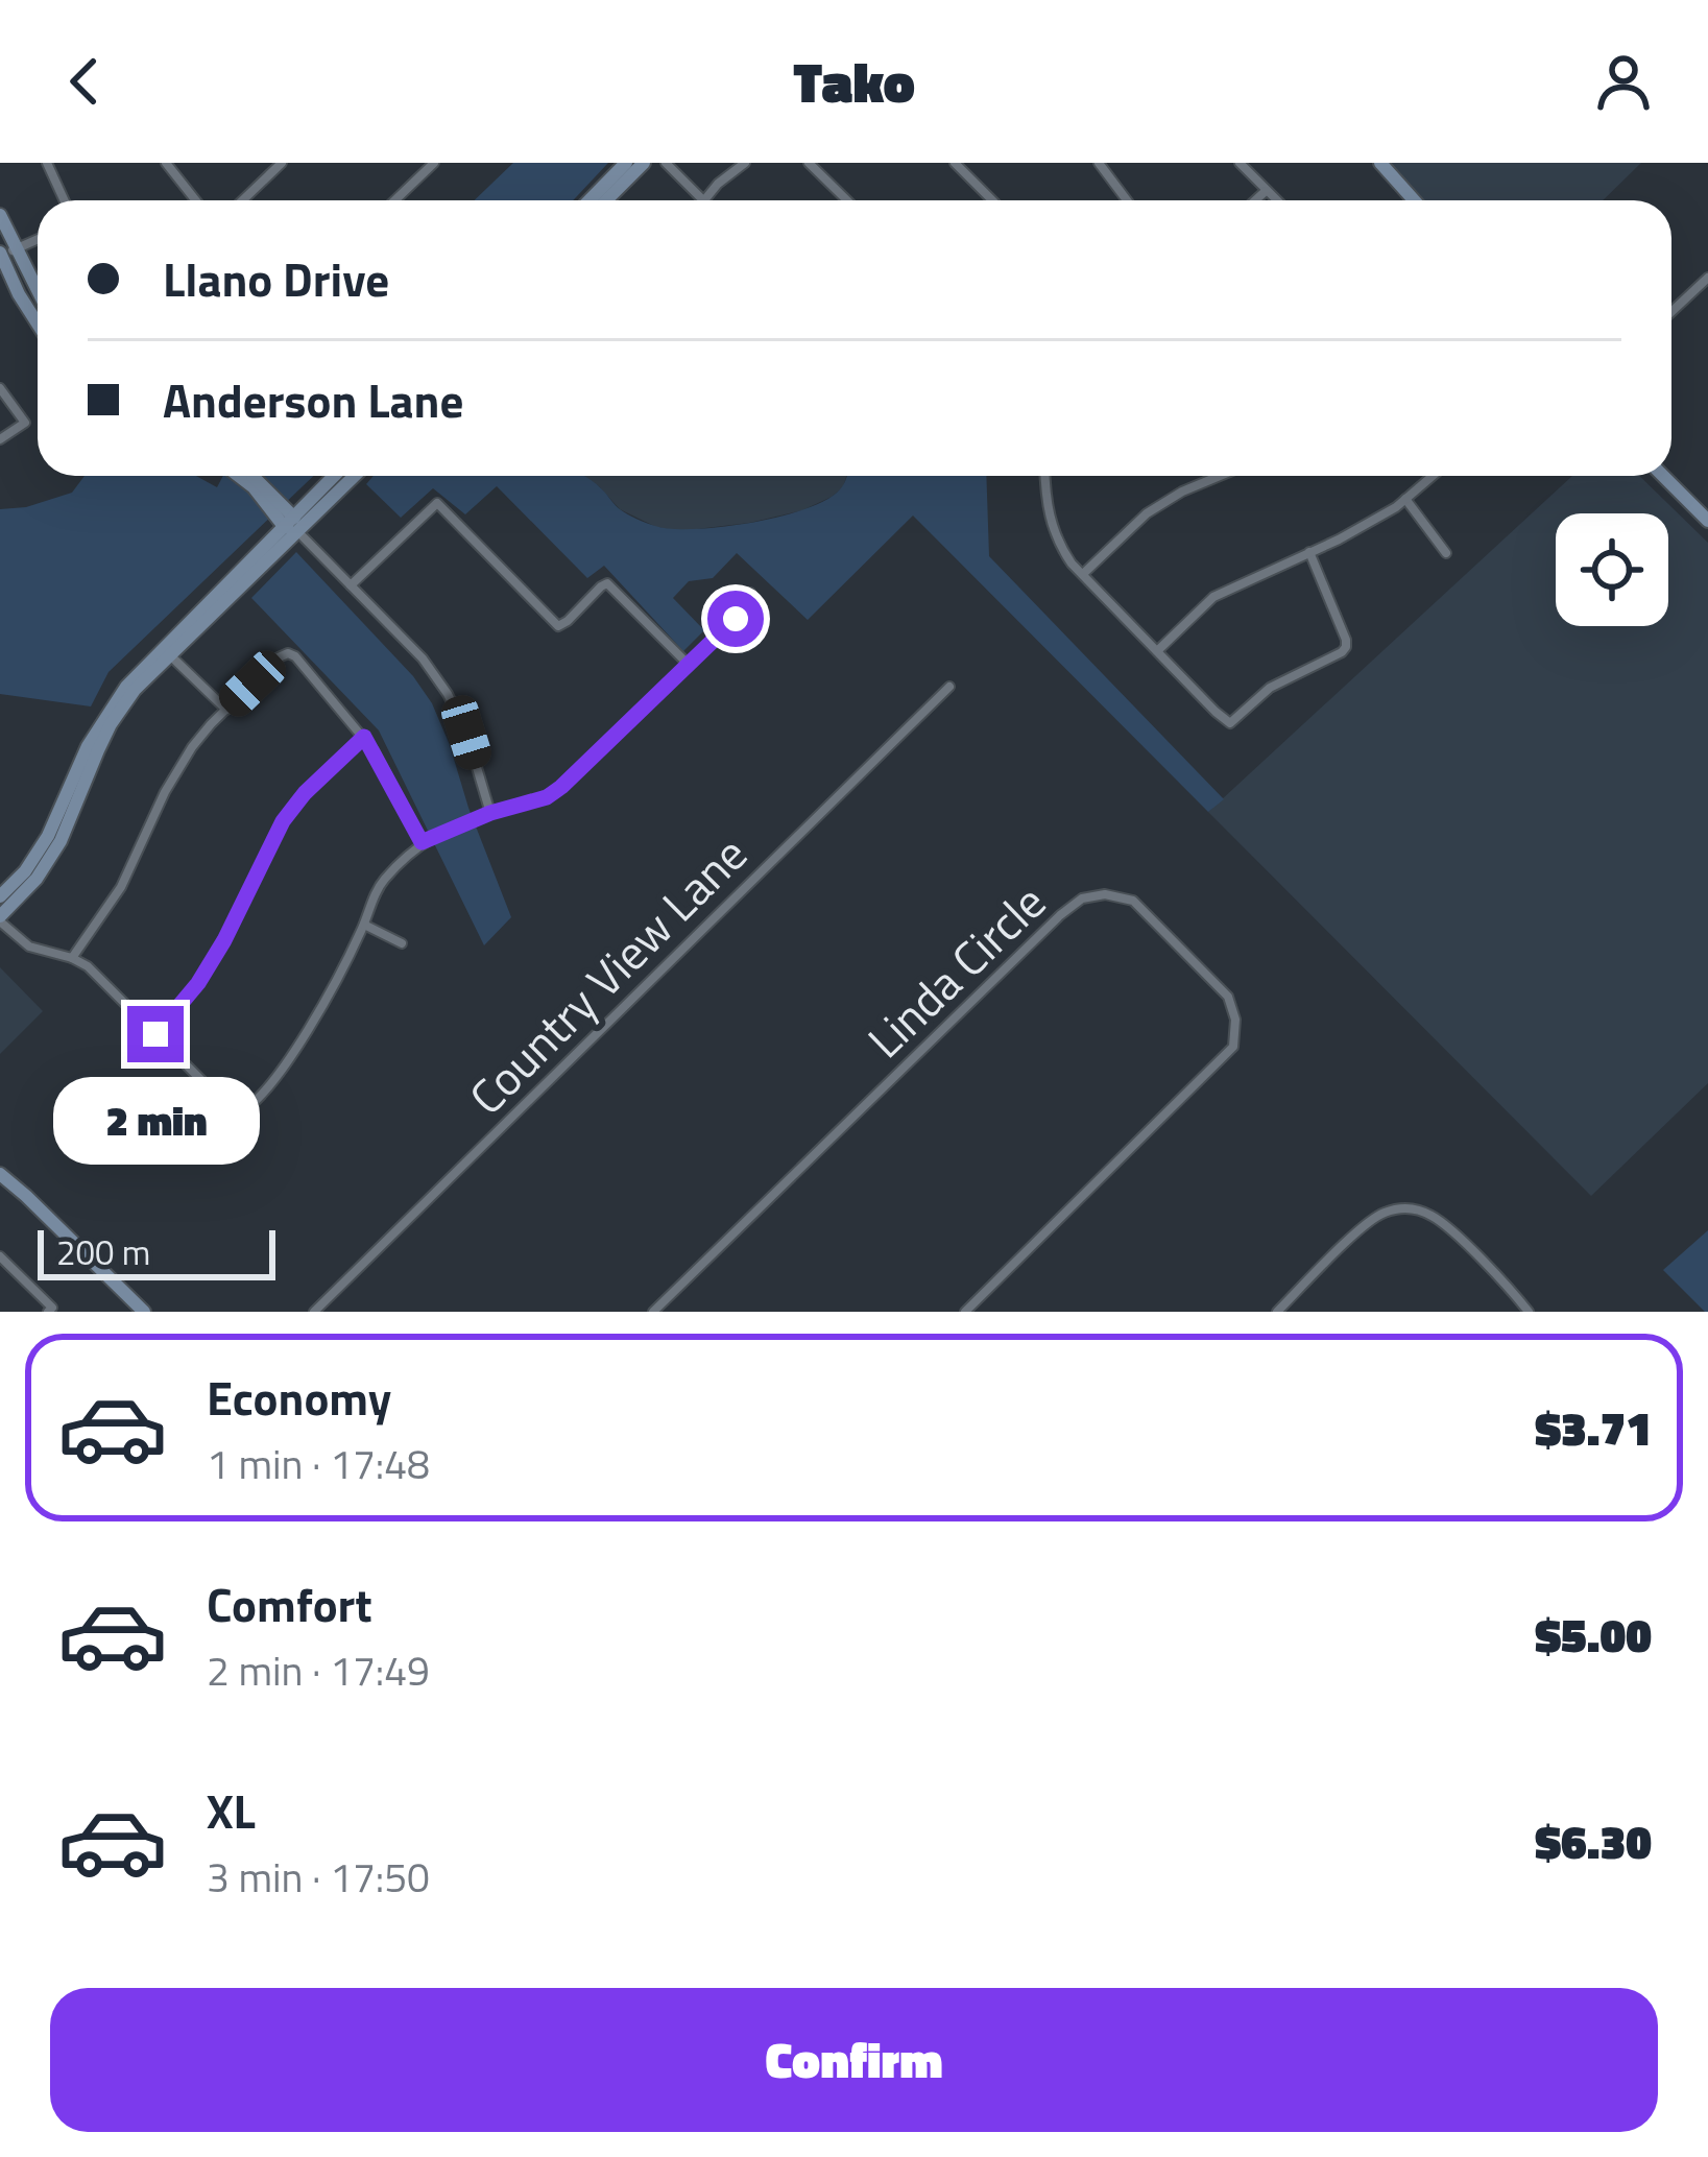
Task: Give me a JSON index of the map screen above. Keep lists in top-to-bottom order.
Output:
{
  "streets": {
    "street": ["Linda Circle", "Country View Lane"]
  },
  "scale_bar": "200 m",
  "page": {
    "header": "Tako",
    "banner": ["Llano Drive", "Anderson Lane"],
    "bubble": "2 min",
    "scale": "200 m",
    "list": [
      {
        "name": "Economy",
        "note": "1 min · 17:48",
        "value": "$3.71"
      },
      {
        "name": "Comfort",
        "note": "2 min · 17:49",
        "value": "$5.00"
      },
      {
        "name": "XL",
        "note": "3 min · 17:50",
        "value": "$6.30"
      }
    ],
    "buttons": "Confirm"
  }
}
